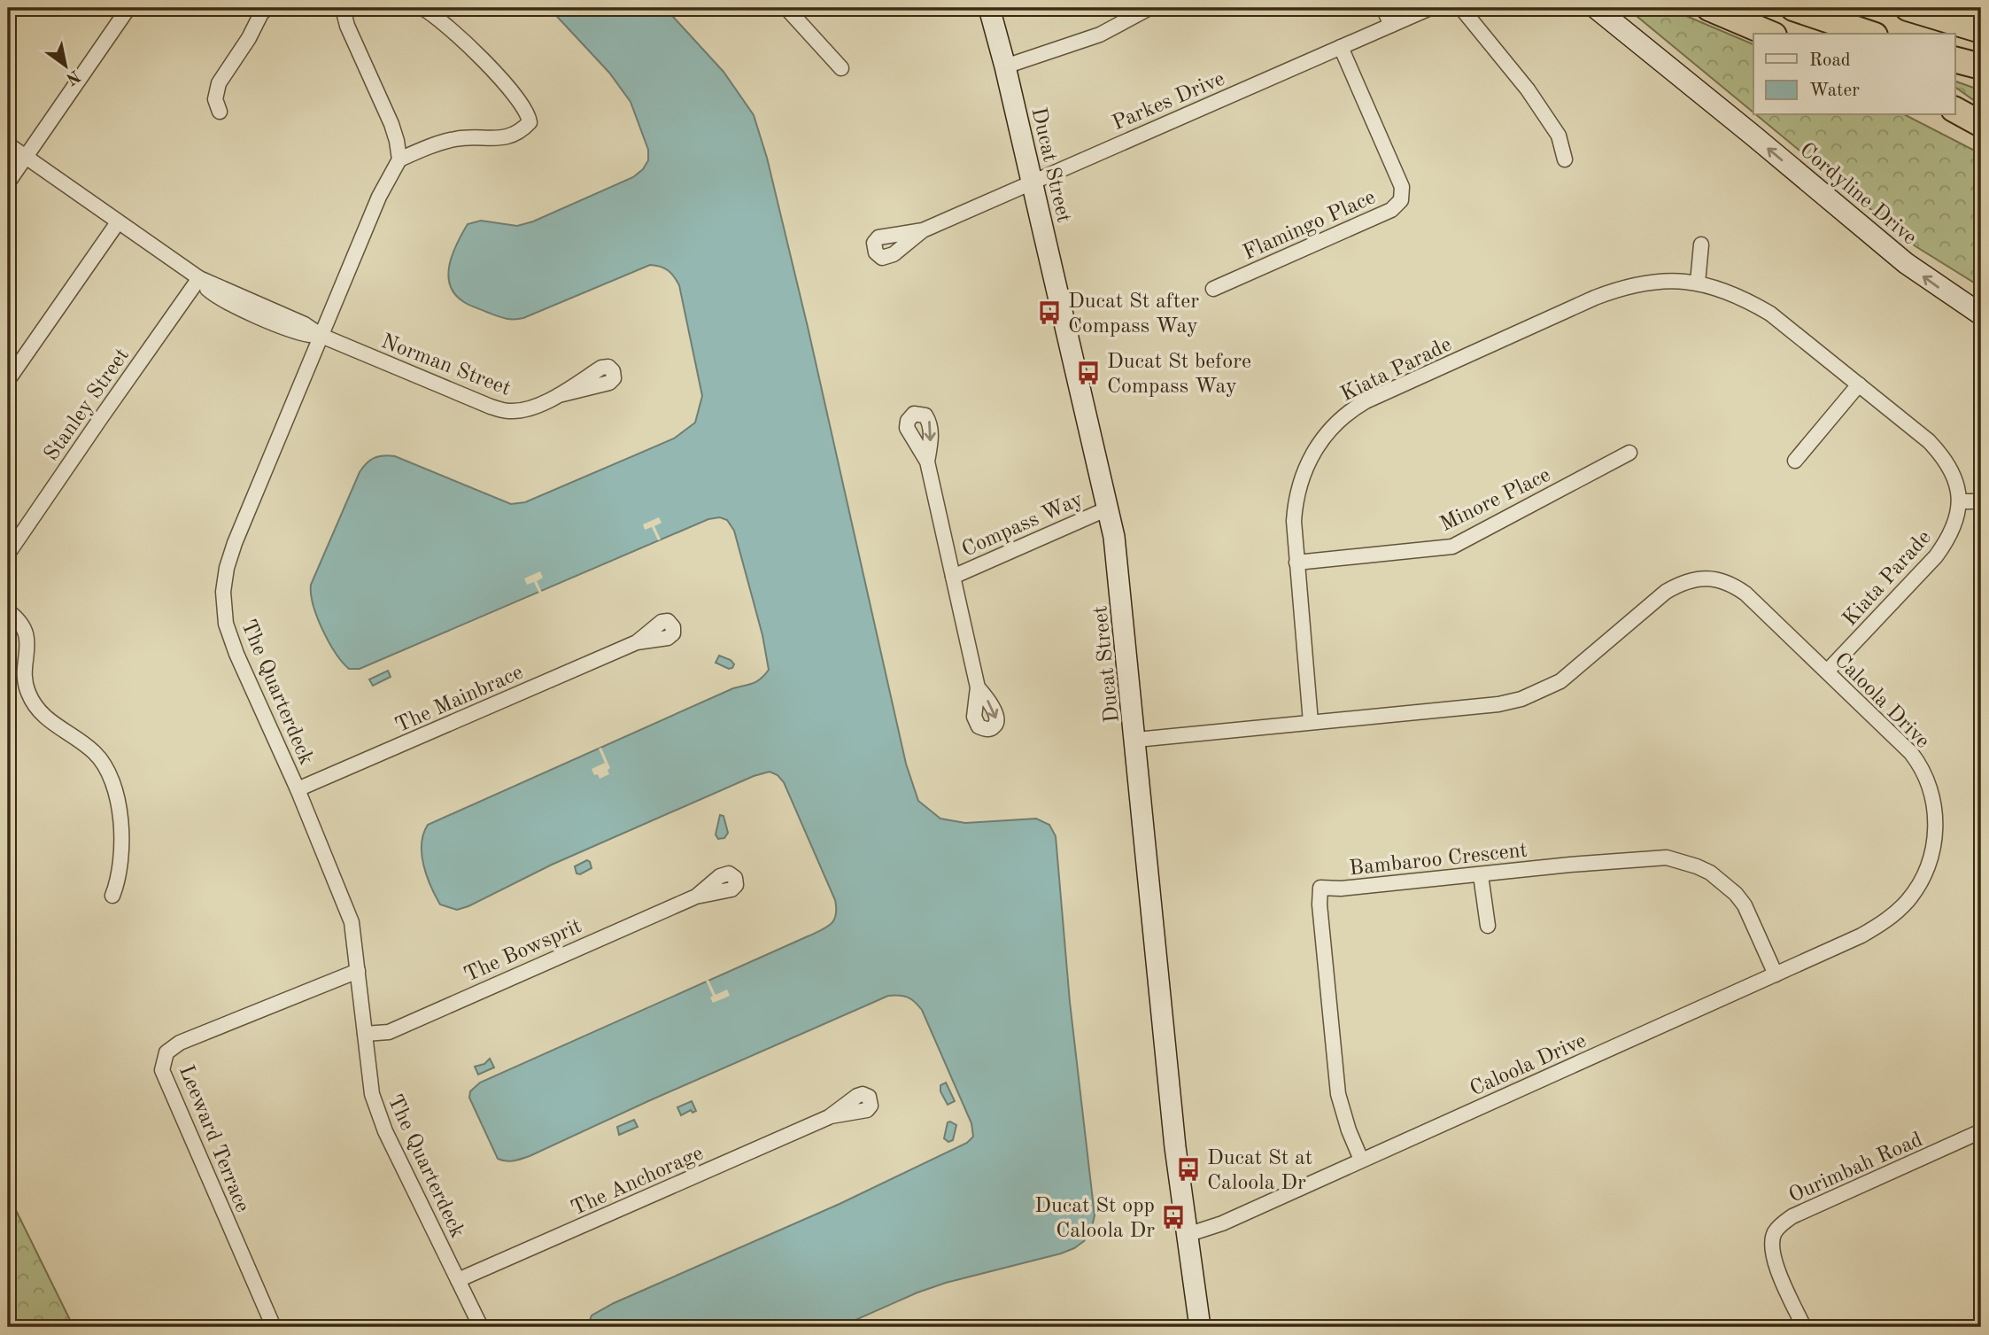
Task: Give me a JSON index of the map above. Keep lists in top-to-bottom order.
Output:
{
  "streets": {
    "street": [
      "Parkes Drive",
      "Ducat Street",
      "Cordyline Drive",
      "Flamingo Place",
      "Norman Street",
      "Kiata Parade",
      "Stanley Street",
      "Minore Place",
      "Compass Way",
      "The Quarterdeck",
      "The Mainbrace",
      "Caloola Drive",
      "Bambaroo Crescent",
      "The Bowsprit",
      "Leeward Terrace",
      "Ourimbah Road",
      "The Anchorage"
    ]
  },
  "crossings": [
    ["Parkes Drive", "Ducat Street"],
    ["Parkes Drive", "Flamingo Place"],
    ["Ducat Street", "Compass Way"],
    ["Ducat Street", "Caloola Drive"],
    ["Norman Street", "Stanley Street"],
    ["Norman Street", "The Quarterdeck"],
    ["Kiata Parade", "Minore Place"],
    ["Kiata Parade", "Caloola Drive"],
    ["The Quarterdeck", "The Mainbrace"],
    ["The Quarterdeck", "The Bowsprit"],
    ["The Quarterdeck", "Leeward Terrace"],
    ["The Quarterdeck", "The Anchorage"],
    ["Caloola Drive", "Bambaroo Crescent"]
  ],
  "one_way": ["Cordyline Drive"],
  "places": {
    "bus stop": [
      "Ducat St after Compass Way",
      "Ducat St before Compass Way",
      "Ducat St at Caloola Dr",
      "Ducat St opp Caloola Dr"
    ]
  },
  "legend": ["Road", "Water"],
  "north": "bottom right"
}
